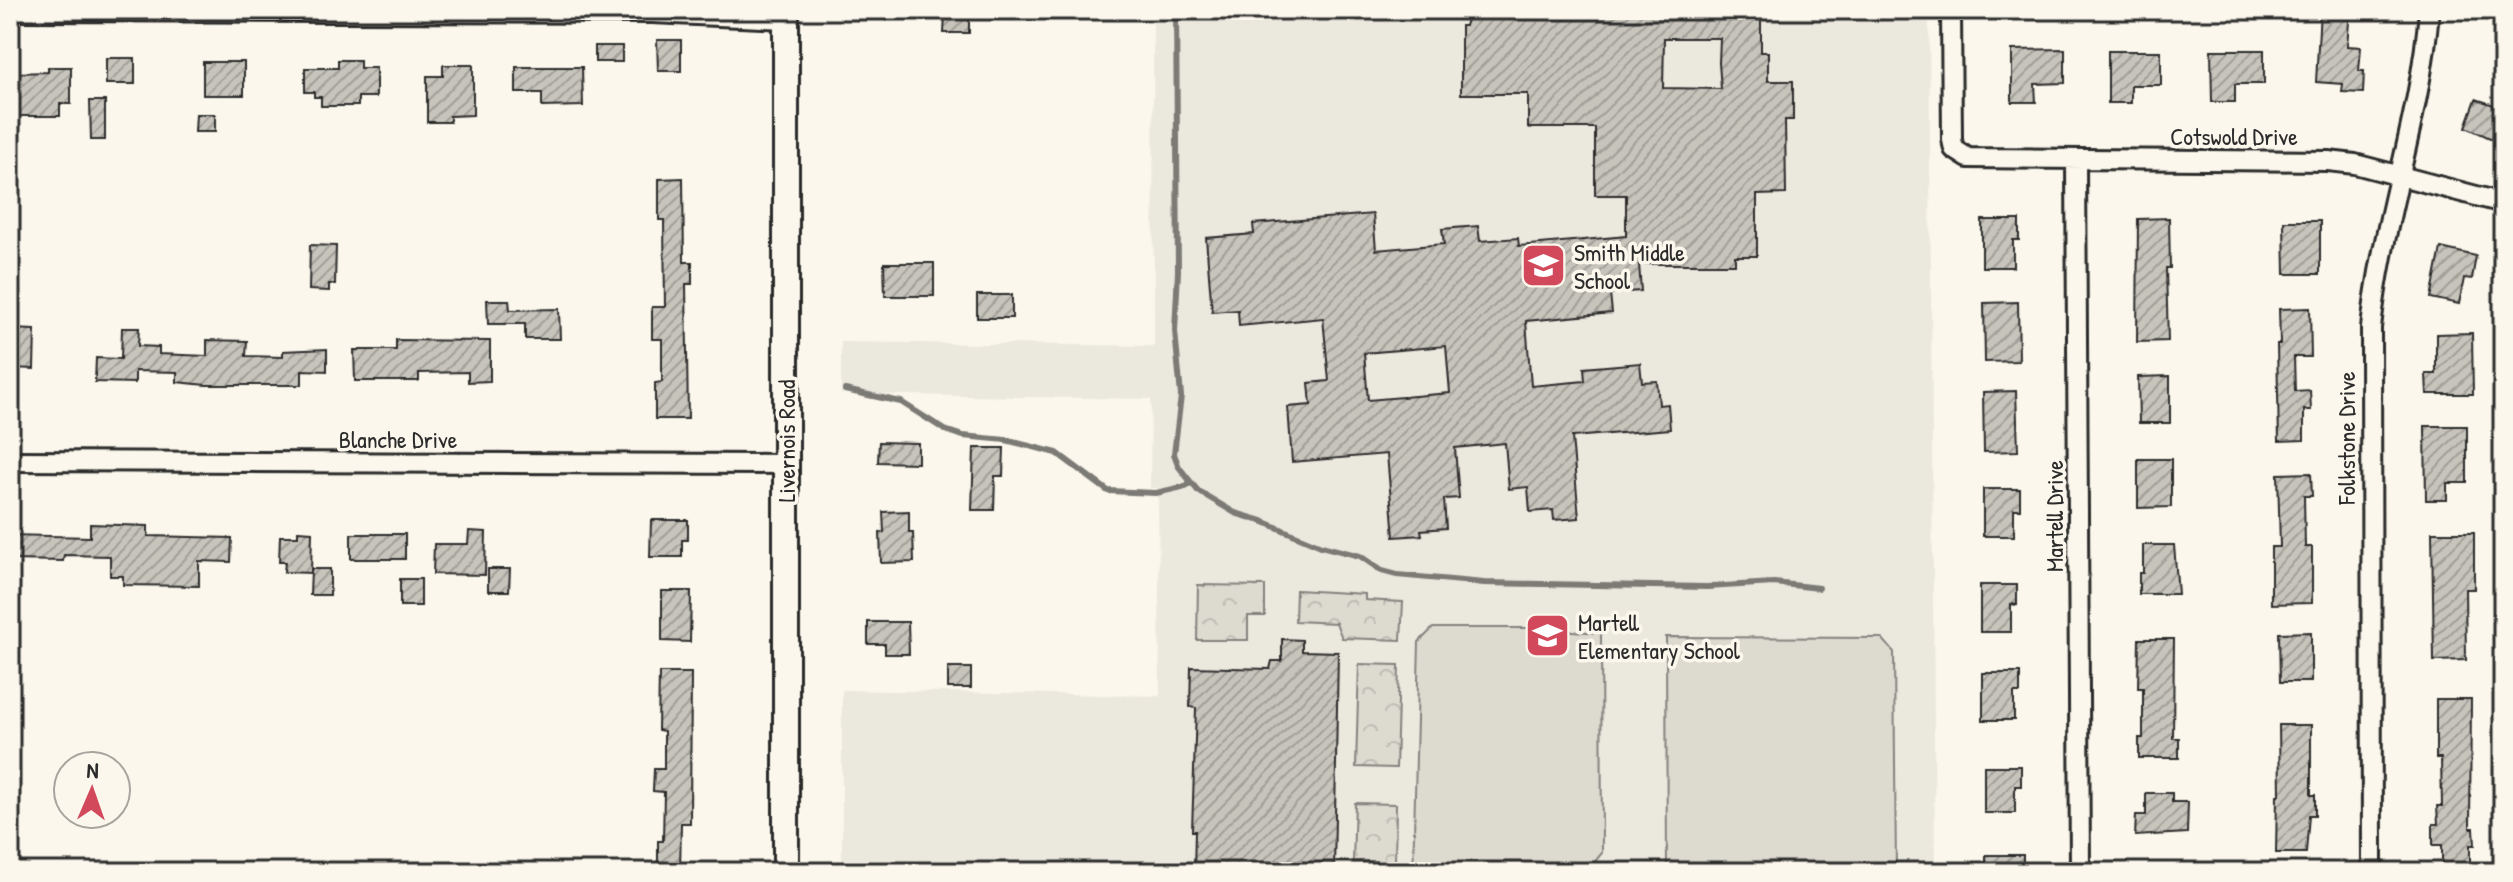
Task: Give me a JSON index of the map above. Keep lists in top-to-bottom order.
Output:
{
  "streets": {
    "main road": ["Livernois Road"],
    "street": [
      "Cotswold Drive",
      "Folkstone Drive",
      "Blanche Drive",
      "Martell Drive"
    ]
  },
  "crossings": [
    ["Cotswold Drive", "Folkstone Drive"],
    ["Cotswold Drive", "Martell Drive"],
    ["Blanche Drive", "Livernois Road"]
  ],
  "places": {
    "school or university": ["Smith Middle School", "Martell Elementary School"]
  },
  "north": "top"
}
